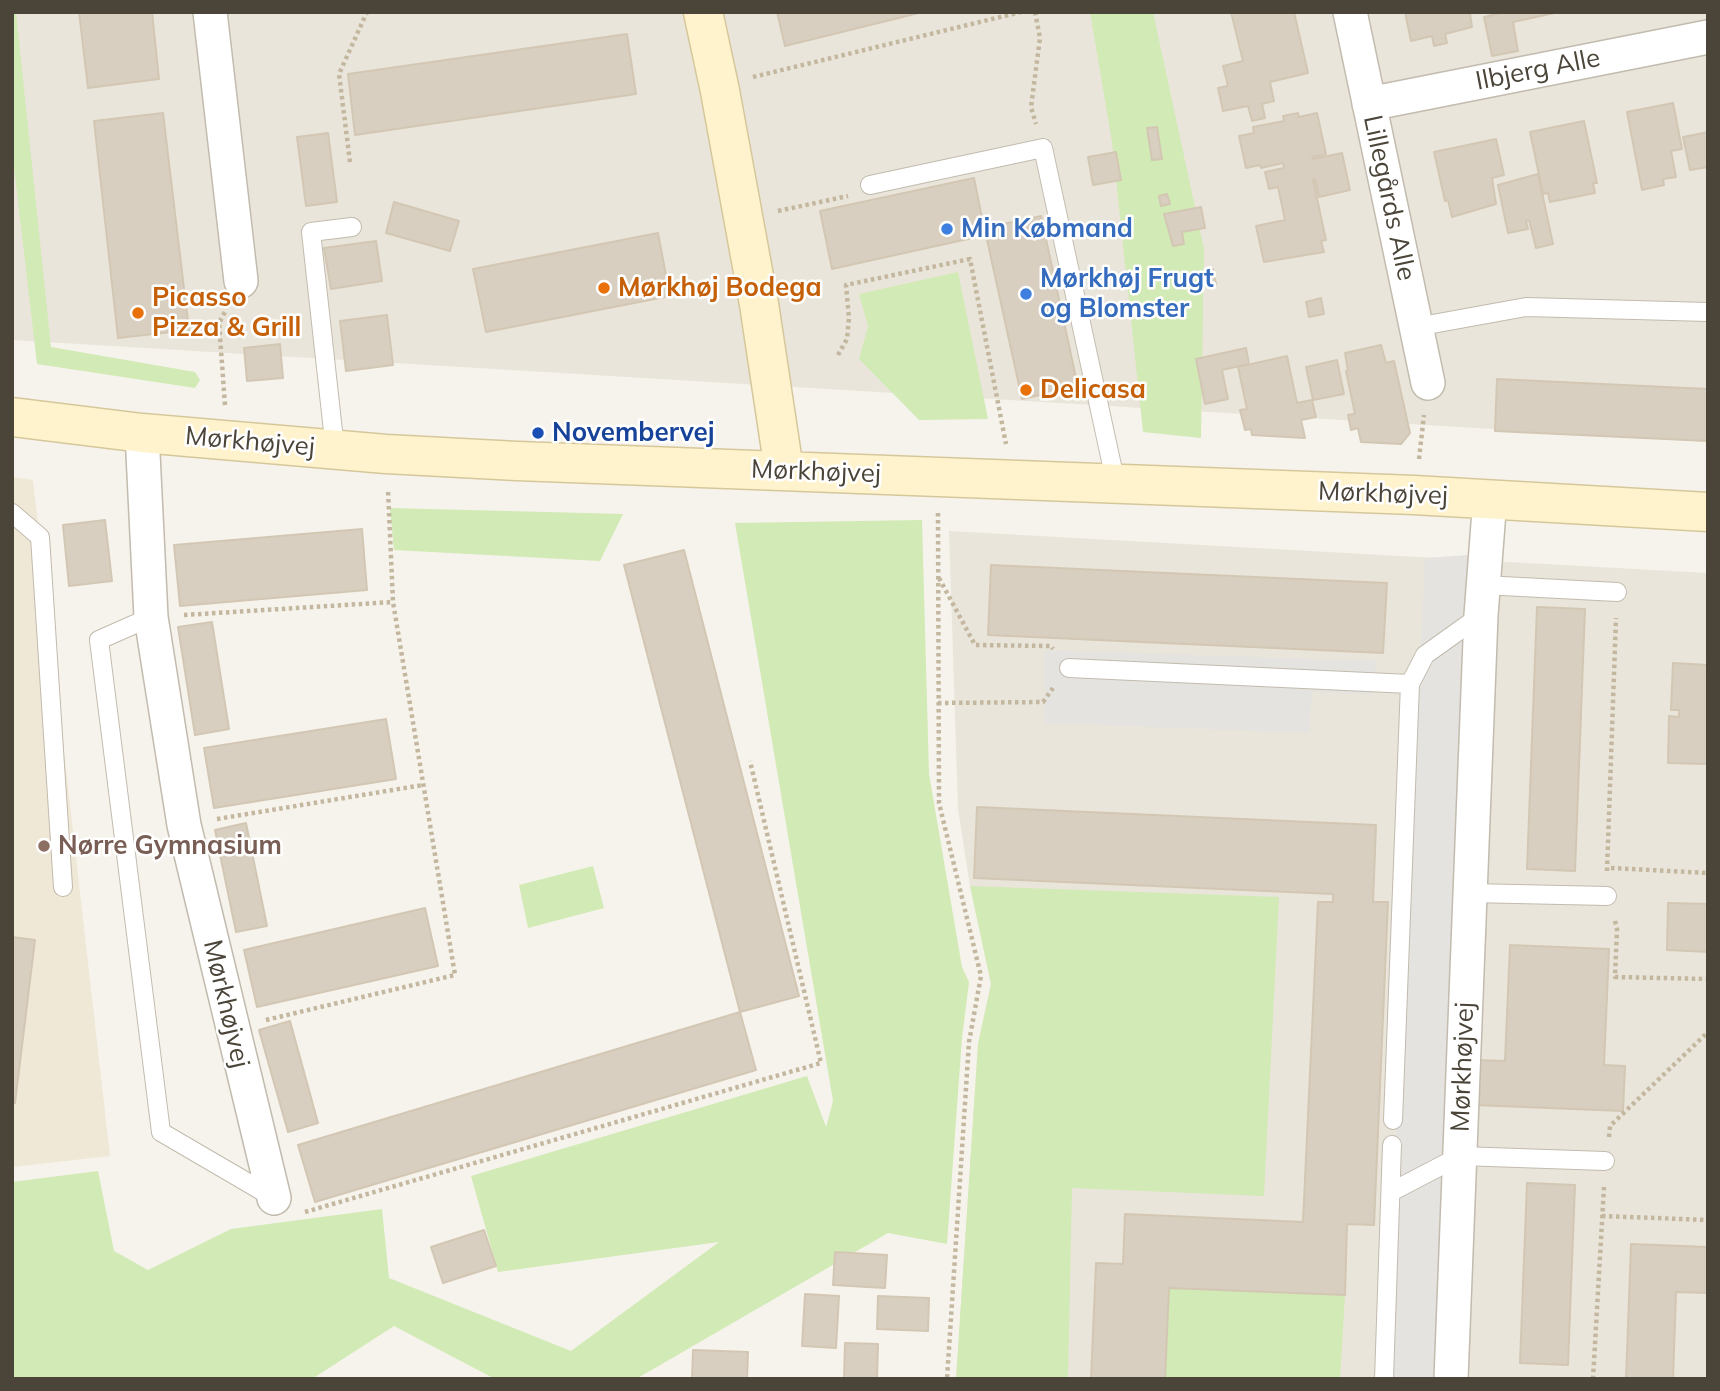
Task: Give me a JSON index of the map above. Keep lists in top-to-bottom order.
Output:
{
  "streets": {
    "street": ["Ilbjerg Alle", "Lillegårds Alle", "Mørkhøjvej"]
  },
  "crossings": [
    ["Ilbjerg Alle", "Lillegårds Alle"]
  ],
  "places": [
    "Min Købmand",
    "Mørkhøj Bodega",
    "Mørkhøj Frugt og Blomster",
    "Picasso Pizza & Grill",
    "Delicasa",
    "Novembervej",
    "Nørre Gymnasium"
  ]
}
